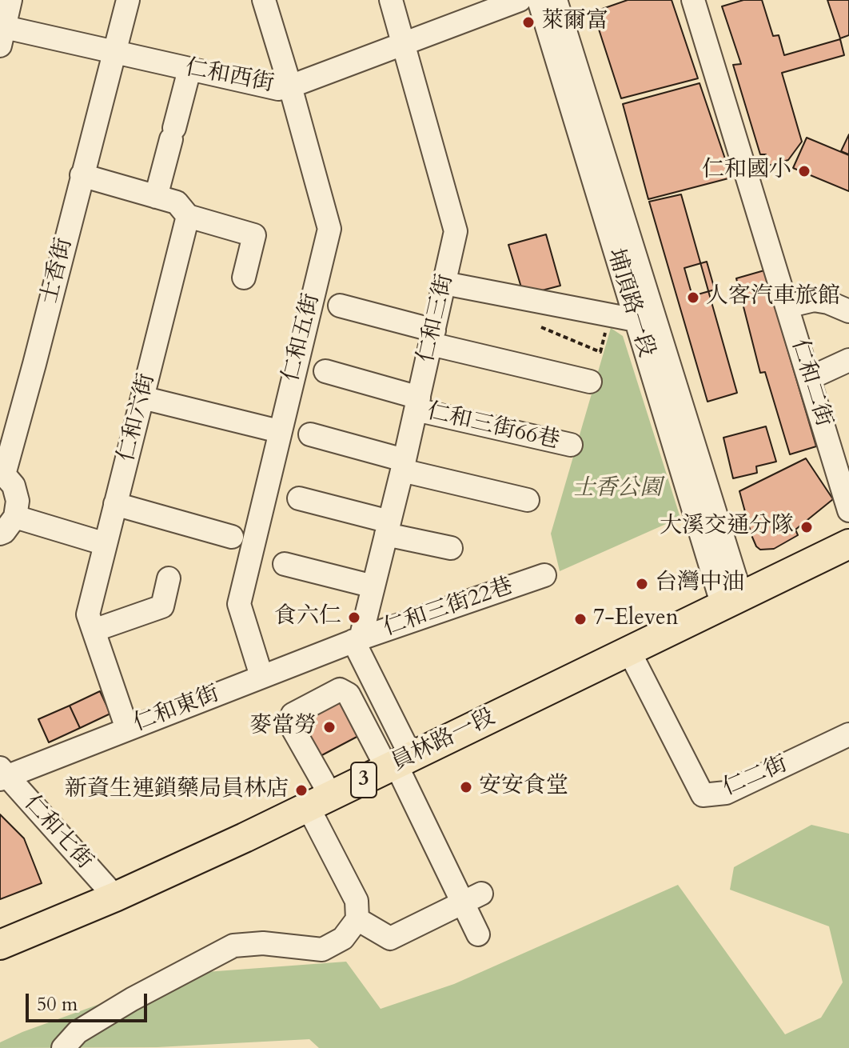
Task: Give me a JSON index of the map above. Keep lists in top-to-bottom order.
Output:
{
  "streets": {
    "main road": ["員林路一段", "3"],
    "street": [
      "仁和西街",
      "士香街",
      "埔頂路一段",
      "仁和三街",
      "仁和五街",
      "仁和二街",
      "仁和六街",
      "仁和三街66巷",
      "仁和三街22巷",
      "仁和東街",
      "仁二街",
      "仁和七街"
    ]
  },
  "crossings": [
    ["仁和西街", "士香街"],
    ["仁和西街", "仁和三街"],
    ["仁和西街", "仁和五街"],
    ["埔頂路一段", "員林路一段"],
    ["仁和三街", "仁和三街66巷"],
    ["仁和三街", "仁和三街22巷"],
    ["仁和三街", "仁和東街"],
    ["仁和五街", "仁和東街"],
    ["仁和六街", "仁和東街"],
    ["仁和三街22巷", "仁和東街"],
    ["仁和東街", "仁和七街"],
    ["員林路一段", "仁二街"],
    ["員林路一段", "仁和七街"]
  ],
  "parks": ["士香公園"],
  "places": [
    "萊爾富",
    "仁和國小",
    "人客汽車旅館",
    "大溪交通分隊",
    "台灣中油",
    "食六仁",
    "7-Eleven",
    "麥當勞",
    "安安食堂",
    "新資生連鎖藥局員林店"
  ],
  "scale_bar": "50 m"
}
